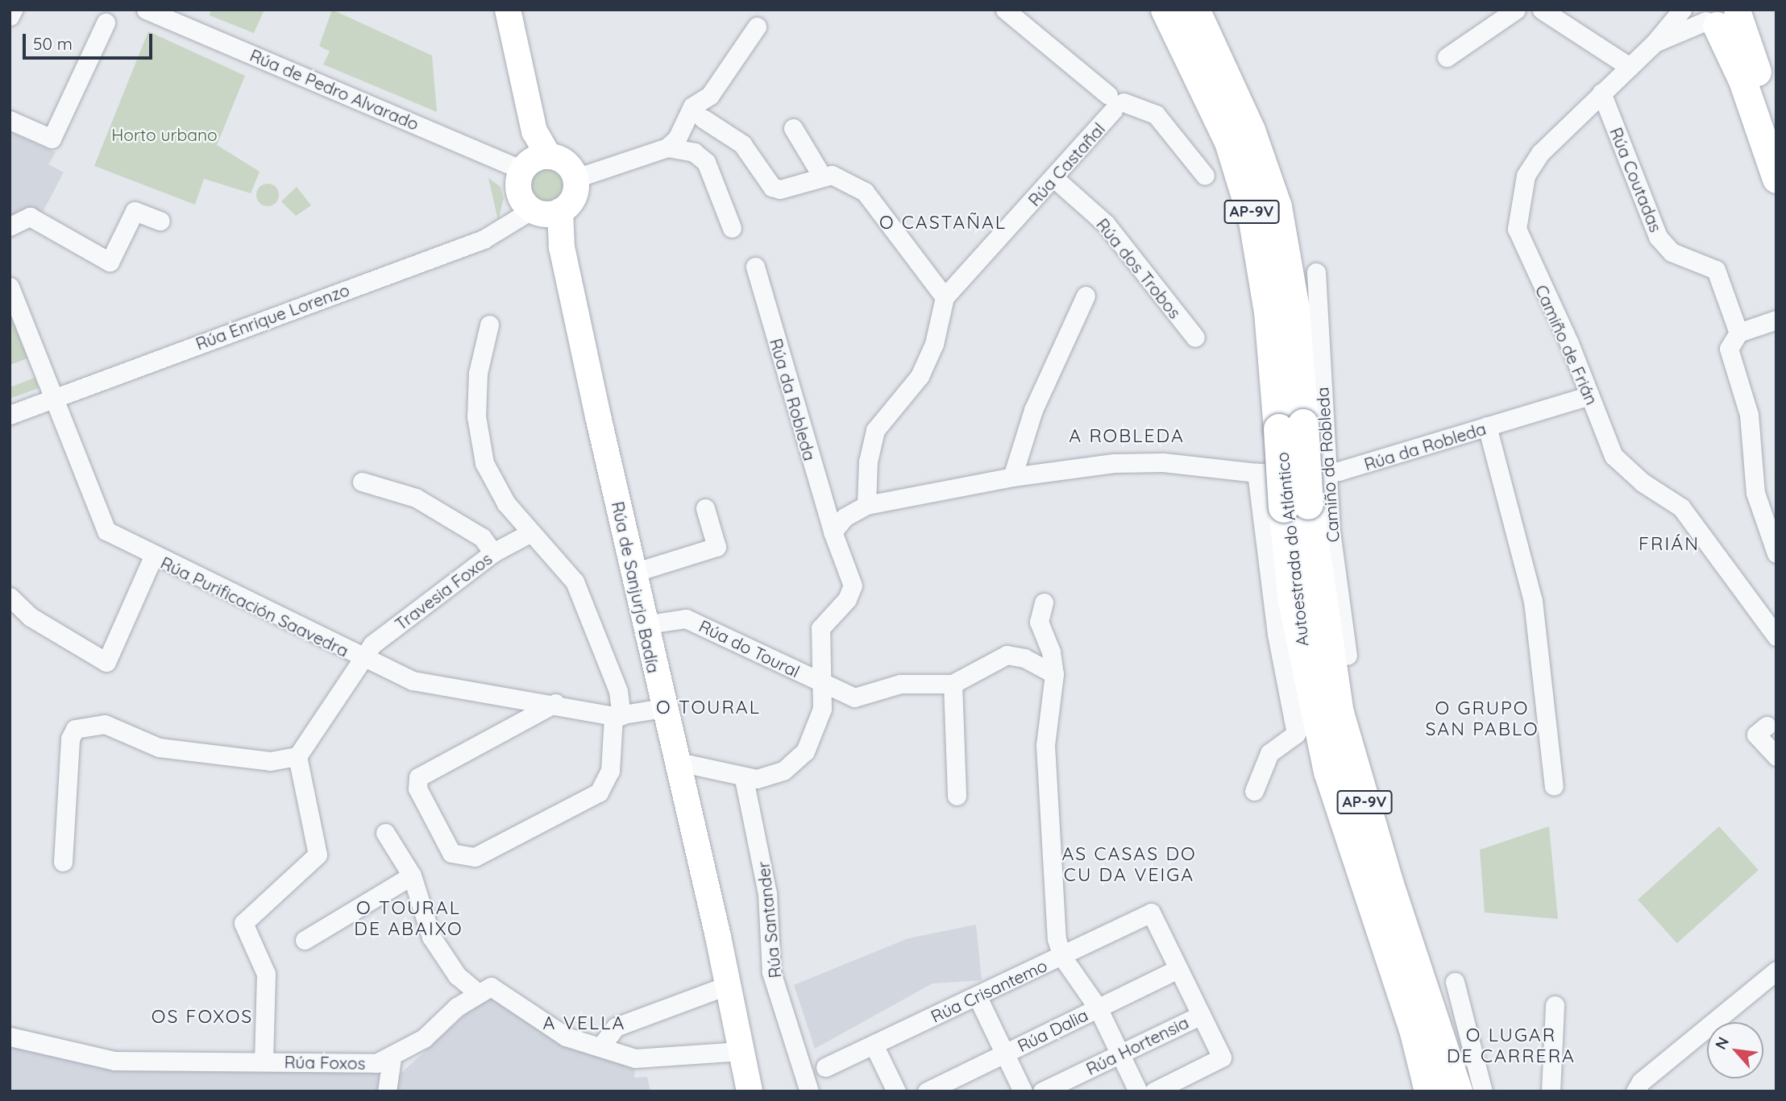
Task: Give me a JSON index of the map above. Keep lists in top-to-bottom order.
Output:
{
  "streets": {
    "highway": ["AP-9V", "Autoestrada do Atlántico"],
    "main road": ["Rúa de Sanjurjo Badía"],
    "street": [
      "Rúa de Pedro Alvarado",
      "Rúa Castañal",
      "Rúa Coutadas",
      "Rúa dos Trobos",
      "Rúa Enrique Lorenzo",
      "Camiño de Frián",
      "Rúa da Robleda",
      "Camiño da Robleda",
      "Travesia Foxos",
      "Rúa Purificación Saavedra",
      "Rúa do Toural",
      "Rúa Santander",
      "Rúa Crisantemo",
      "Rúa Dalia",
      "Rúa Hortensia",
      "Rúa Foxos"
    ]
  },
  "crossings": [
    ["Rúa de Pedro Alvarado", "Rúa Enrique Lorenzo"],
    ["Rúa de Pedro Alvarado", "Rúa de Sanjurjo Badía"],
    ["Rúa Castañal", "Rúa dos Trobos"],
    ["Rúa Castañal", "Rúa da Robleda"],
    ["Rúa Coutadas", "Camiño de Frián"],
    ["Rúa Enrique Lorenzo", "Rúa de Sanjurjo Badía"],
    ["Rúa Enrique Lorenzo", "Rúa Purificación Saavedra"],
    ["Camiño de Frián", "Rúa da Robleda"],
    ["Rúa da Robleda", "Camiño da Robleda"],
    ["Rúa da Robleda", "Rúa de Sanjurjo Badía"],
    ["Rúa da Robleda", "Rúa do Toural"],
    ["Rúa da Robleda", "Rúa Santander"],
    ["Rúa de Sanjurjo Badía", "Rúa Purificación Saavedra"],
    ["Rúa de Sanjurjo Badía", "Rúa do Toural"],
    ["Travesia Foxos", "Rúa Purificación Saavedra"],
    ["Rúa Crisantemo", "Rúa Dalia"]
  ],
  "districts": [
    "O CASTAÑAL",
    "A ROBLEDA",
    "FRIÁN",
    "O TOURAL",
    "O GRUPO SAN PABLO",
    "AS CASAS DO CU DA VEIGA",
    "O TOURAL DE ABAIXO",
    "OS FOXOS",
    "A VELLA",
    "O LUGAR DE CARRERA"
  ],
  "parks": ["Horto urbano"],
  "scale_bar": "50 m",
  "north": "top left"
}
